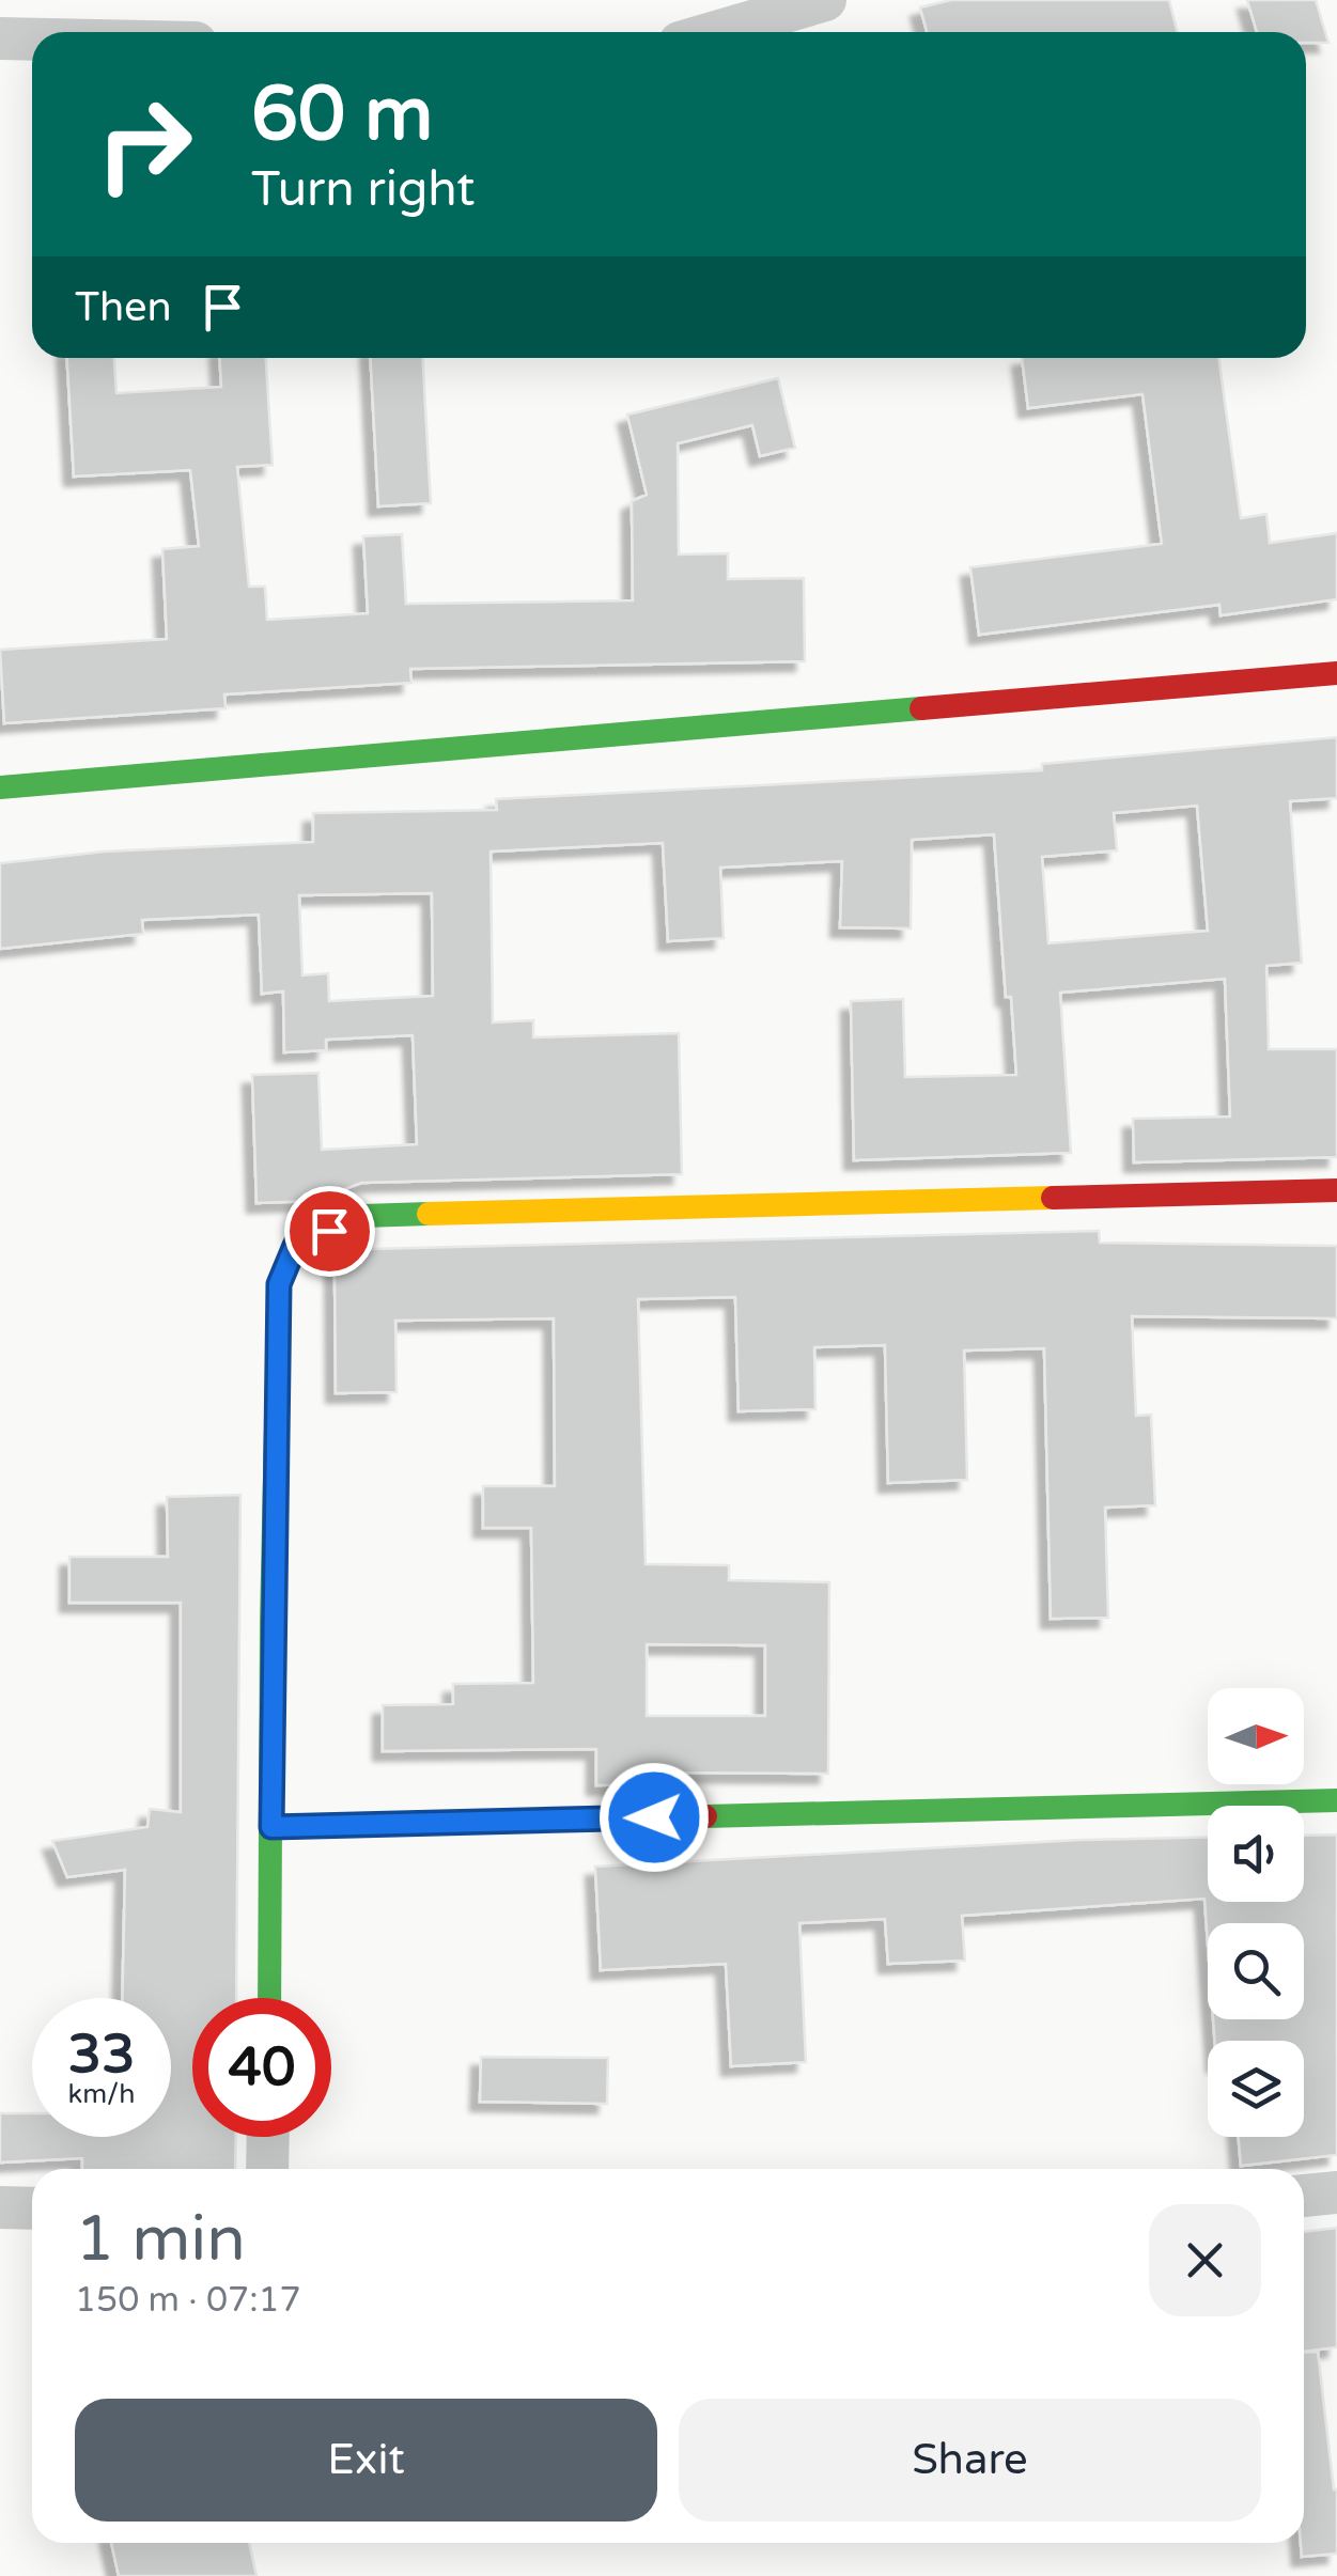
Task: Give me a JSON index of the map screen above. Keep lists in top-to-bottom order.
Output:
{
  "north": "right",
  "page": {
    "turn": ["60 m", "Turn right"],
    "then": "Then",
    "speed": "33 km/h",
    "limit": "40",
    "heading": ["1 min", "150 m · 07:17"],
    "buttons": ["Exit", "Share"]
  }
}
